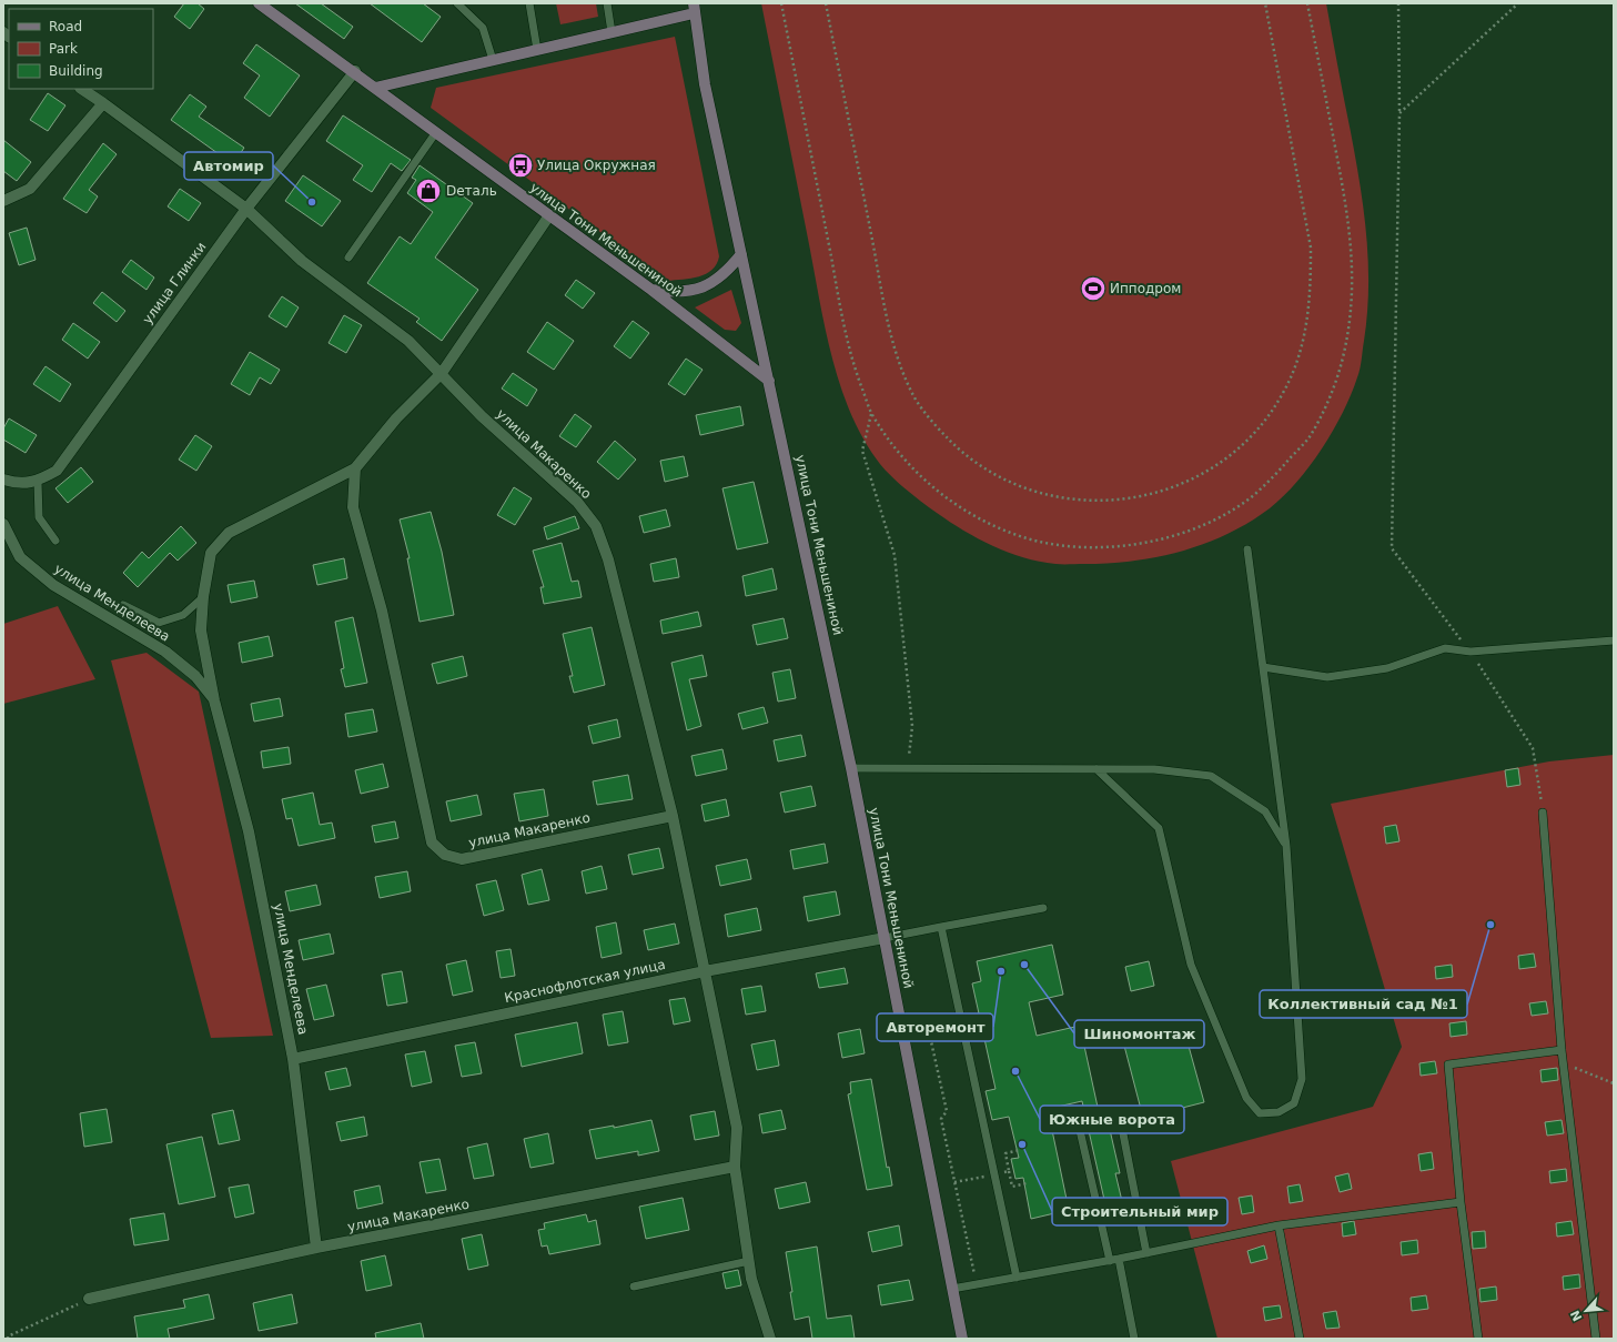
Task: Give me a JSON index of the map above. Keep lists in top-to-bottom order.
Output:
{
  "streets": {
    "main road": ["улица Тони Меньшениной"],
    "street": [
      "улица Глинки",
      "улица Макаренко",
      "улица Менделеева",
      "Краснофлотская улица"
    ]
  },
  "crossings": [
    ["улица Тони Меньшениной", "улица Глинки"],
    ["улица Тони Меньшениной", "Краснофлотская улица"],
    ["улица Глинки", "улица Макаренко"],
    ["улица Макаренко", "улица Менделеева"],
    ["улица Макаренко", "Краснофлотская улица"],
    ["улица Менделеева", "Краснофлотская улица"]
  ],
  "places": {
    "bus stop": ["Улица Окружная"],
    "shop": ["Dеталь"],
    "other": [
      "Автомир",
      "Коллективный сад №1",
      "Шиномонтаж",
      "Авторемонт",
      "Южные ворота",
      "Строительный мир"
    ],
    "sports": ["Ипподром"]
  },
  "legend": ["Road", "Park", "Building"],
  "north": "bottom left"
}
